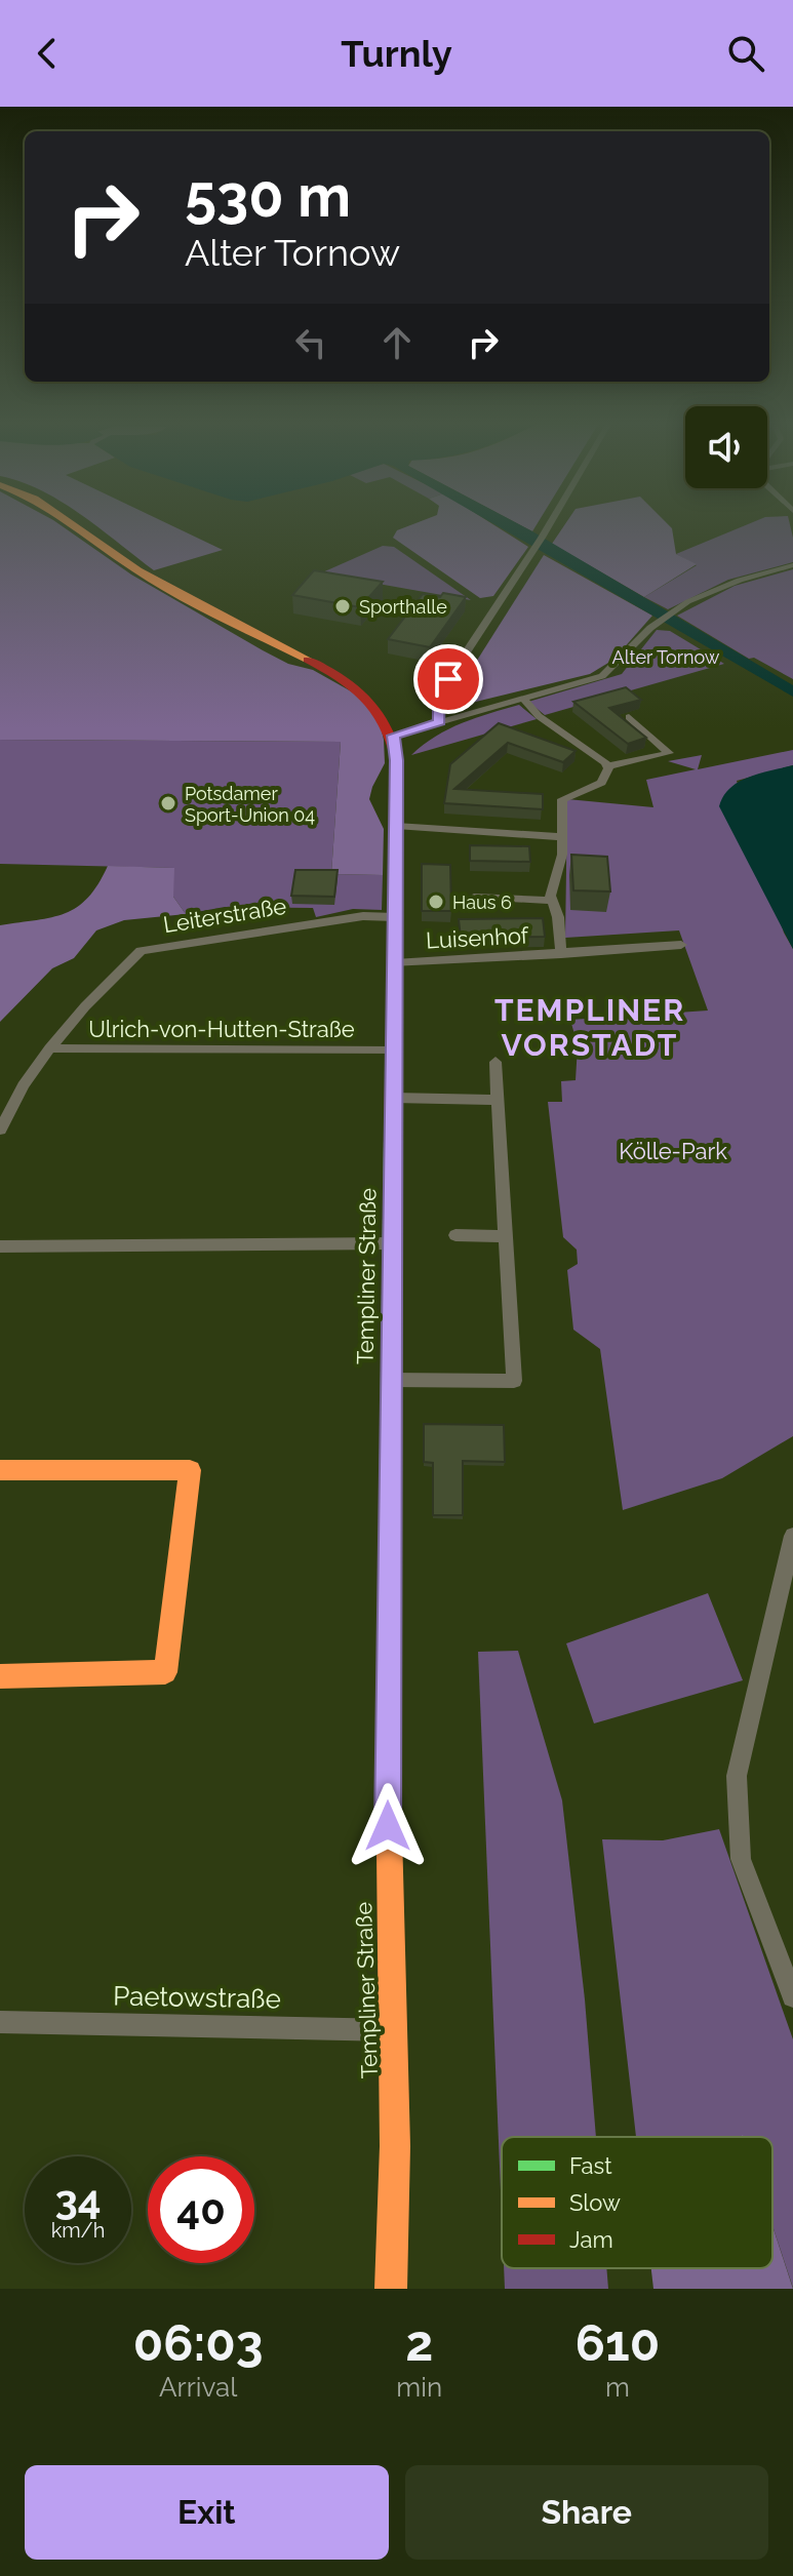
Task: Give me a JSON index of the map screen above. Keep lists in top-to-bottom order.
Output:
{
  "streets": {
    "street": [
      "Leiterstraße",
      "Luisenhof",
      "Ulrich-von-Hutten-Straße",
      "Templiner Straße",
      "Paetowstraße"
    ]
  },
  "crossings": [
    ["Leiterstraße", "Ulrich-von-Hutten-Straße"],
    ["Leiterstraße", "Templiner Straße"],
    ["Luisenhof", "Templiner Straße"],
    ["Ulrich-von-Hutten-Straße", "Templiner Straße"],
    ["Templiner Straße", "Paetowstraße"]
  ],
  "districts": ["TEMPLINER VORSTADT"],
  "parks": ["Alter Tornow", "Kölle-Park"],
  "places": ["Sporthalle", "Potsdamer Sport-Union 04", "Haus 6"],
  "legend": ["Fast", "Slow", "Jam"],
  "page": {
    "header": "Turnly",
    "turn": ["530 m", "Alter Tornow"],
    "speed": "34 km/h",
    "limit": "40",
    "eta": [
      "06:03",
      "Arrival",
      "2",
      "min",
      "610",
      "m"
    ],
    "buttons": ["Exit", "Share"]
  }
}
